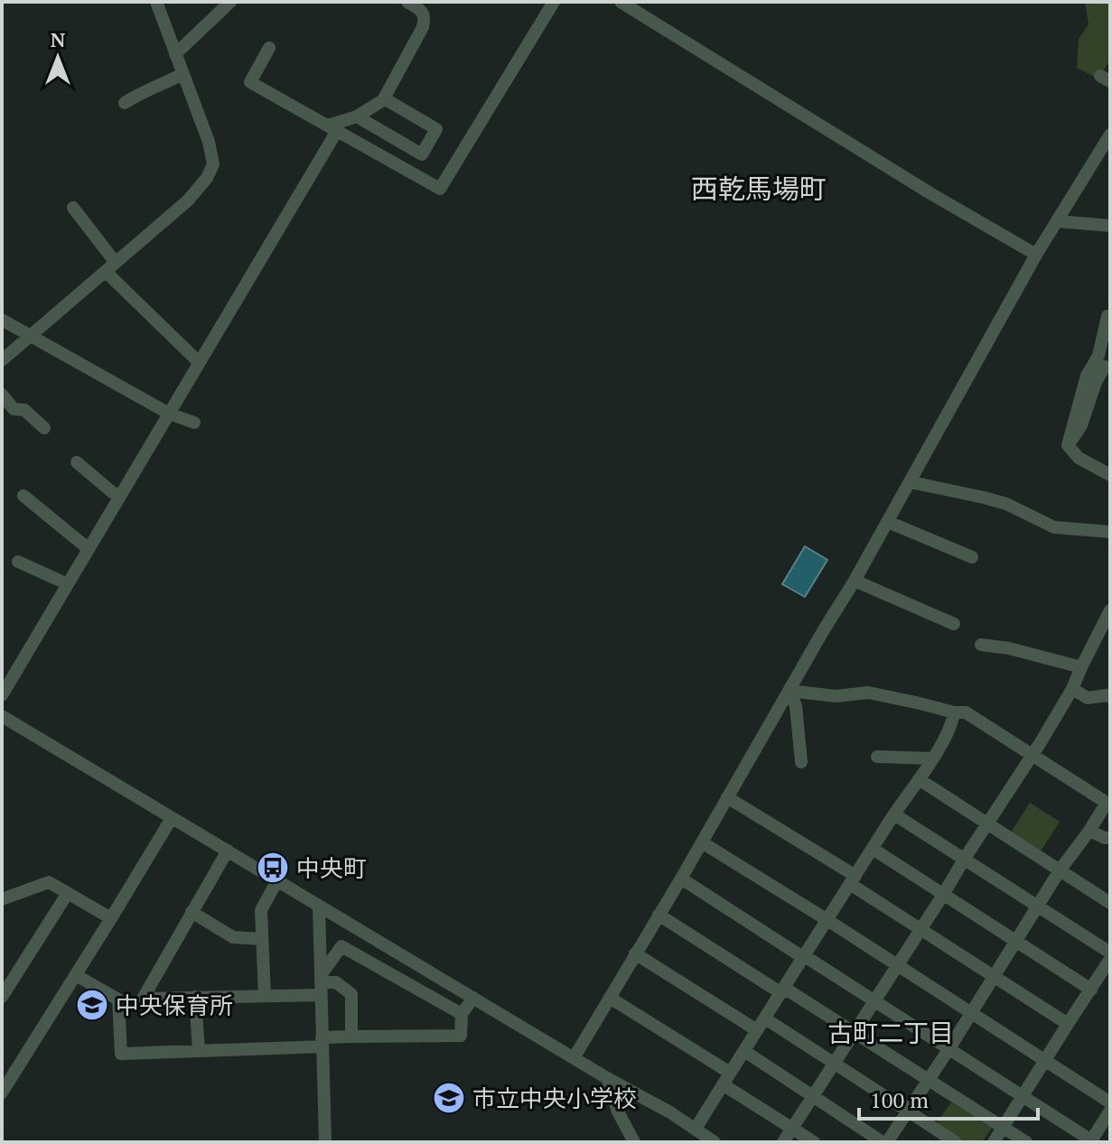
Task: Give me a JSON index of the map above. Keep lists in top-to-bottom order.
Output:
{
  "districts": ["西乾馬場町", "古町二丁目"],
  "places": {
    "bus stop": ["中央町"],
    "school or university": ["中央保育所", "市立中央小学校"]
  },
  "scale_bar": "100 m",
  "north": "top"
}
